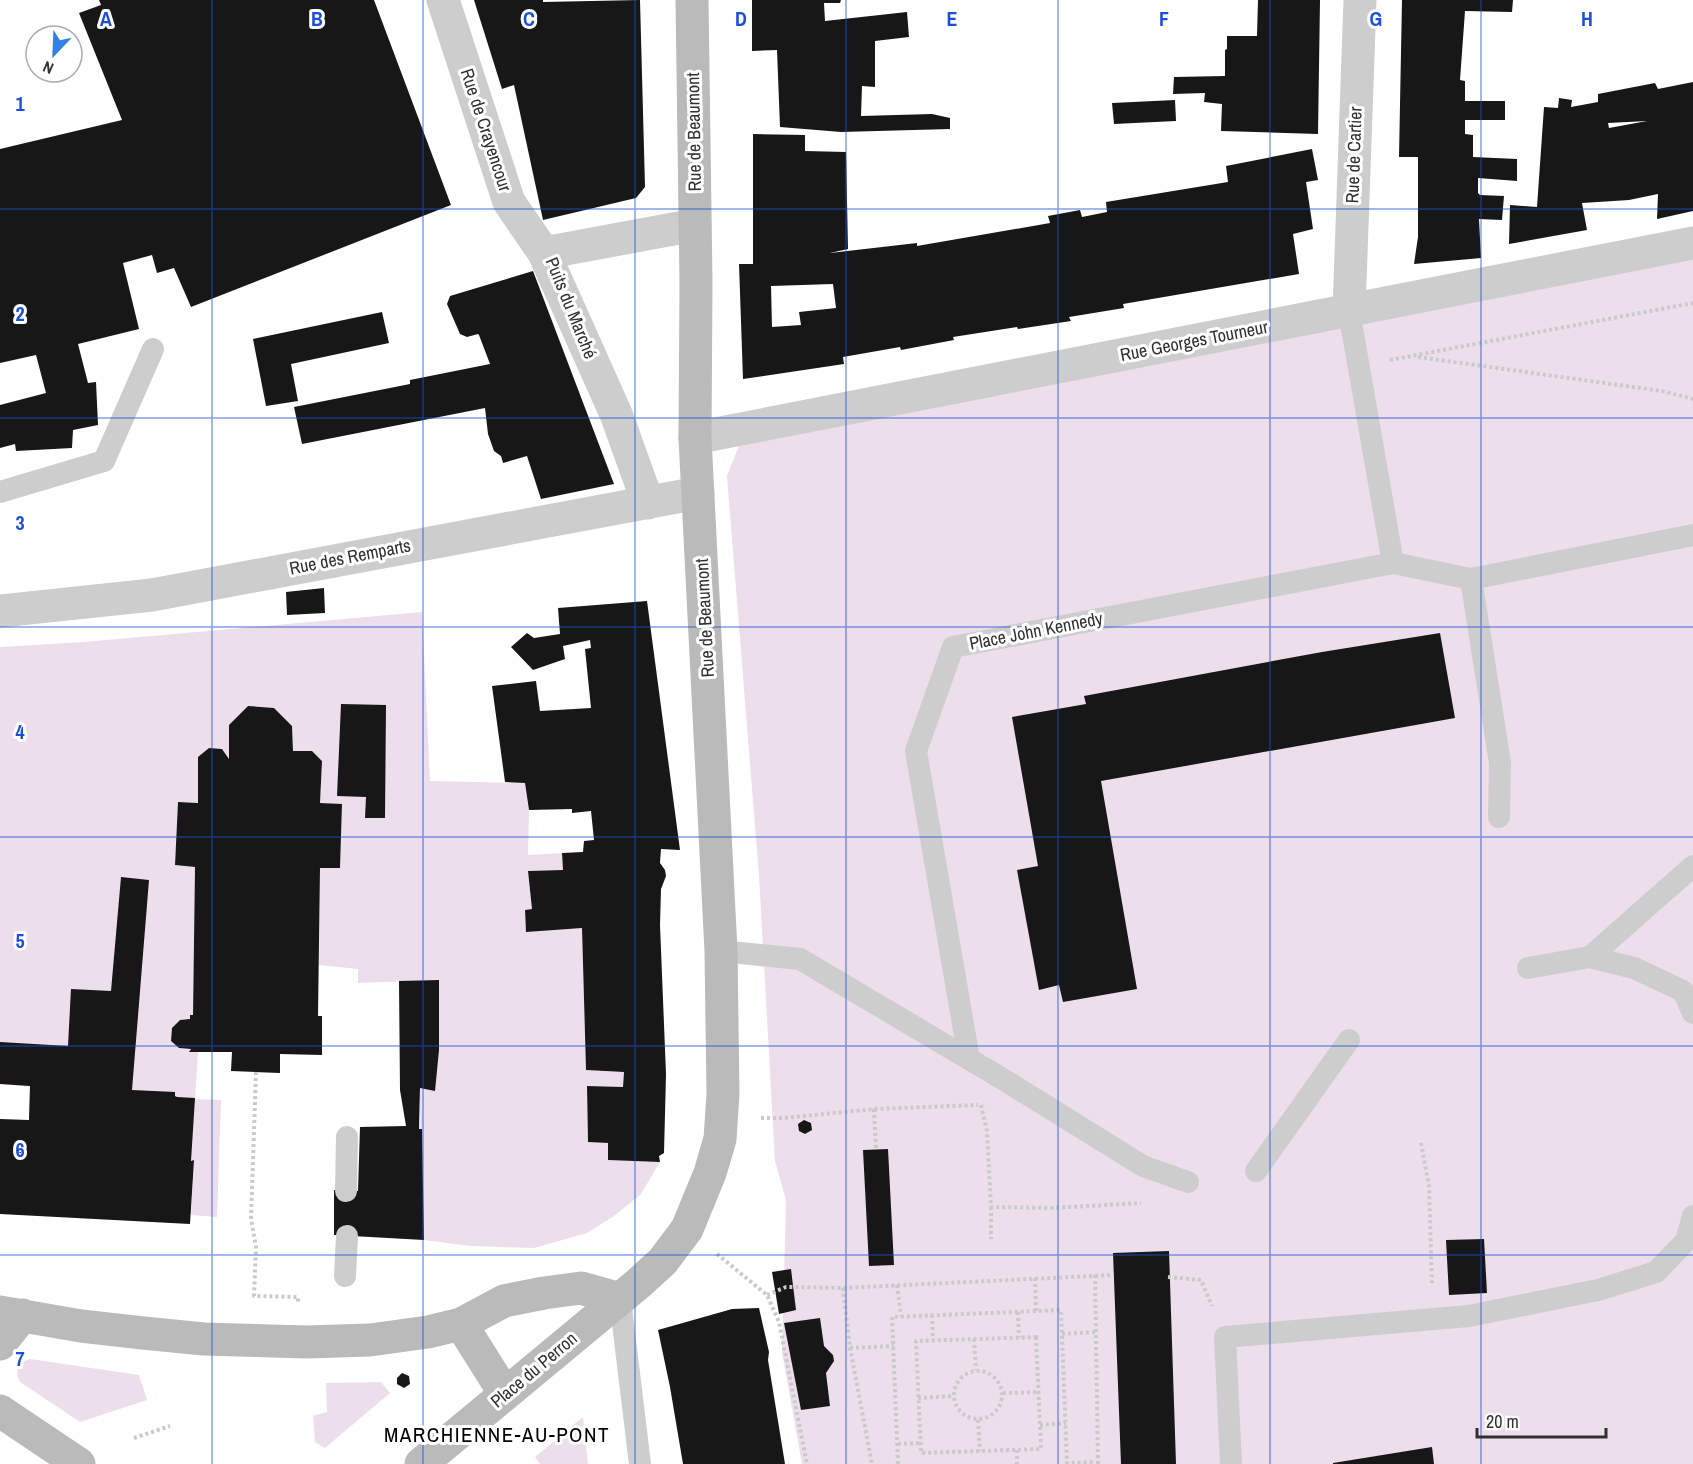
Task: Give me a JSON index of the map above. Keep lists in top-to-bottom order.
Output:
{
  "streets": {
    "main road": ["Rue de Beaumont", "Place du Perron"],
    "street": [
      "Rue de Crayencour",
      "Rue de Cartier",
      "Puits du Marché",
      "Rue Georges Tourneur",
      "Rue des Remparts"
    ],
    "lane": ["Place John Kennedy"]
  },
  "crossings": [
    ["Rue de Crayencour", "Puits du Marché"],
    ["Rue de Beaumont", "Puits du Marché"],
    ["Rue de Beaumont", "Rue Georges Tourneur"],
    ["Rue de Beaumont", "Rue des Remparts"],
    ["Rue de Beaumont", "Place du Perron"],
    ["Rue de Cartier", "Rue Georges Tourneur"],
    ["Puits du Marché", "Rue des Remparts"]
  ],
  "districts": ["MARCHIENNE-AU-PONT"],
  "scale_bar": "20 m",
  "north": "bottom left",
  "grid": {
    "columns": [
      "A",
      "B",
      "C",
      "D",
      "E",
      "F",
      "G",
      "H"
    ],
    "rows": [
      "1",
      "2",
      "3",
      "4",
      "5",
      "6",
      "7"
    ]
  }
}
